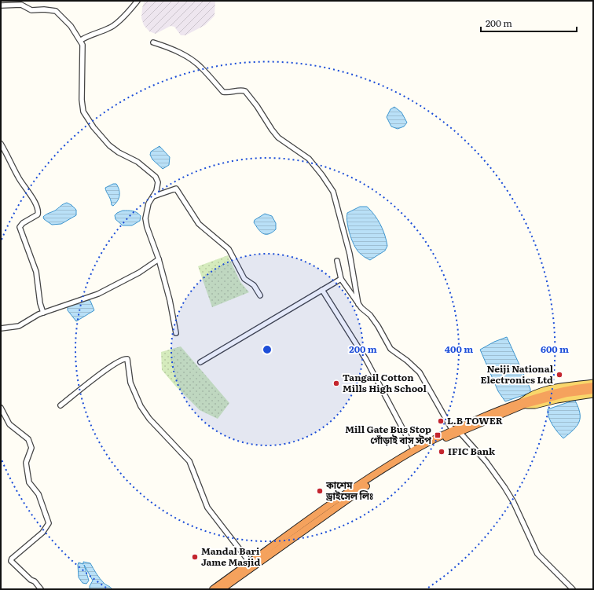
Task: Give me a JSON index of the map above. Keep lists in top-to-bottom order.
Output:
{
  "places": {
    "other": [
      "Neiji National Electronics Ltd",
      "Tangail Cotton Mills High School",
      "L.B TOWER",
      "IFIC Bank",
      "কাশেম ড্রাইসেল লিঃ",
      "Mandal Bari Jame Masjid"
    ],
    "transit": ["Mill Gate Bus Stop গোঁড়াই বাস স্টপ"]
  },
  "scale_bar": "200 m",
  "rings": ["200 m", "400 m", "600 m"]
}
